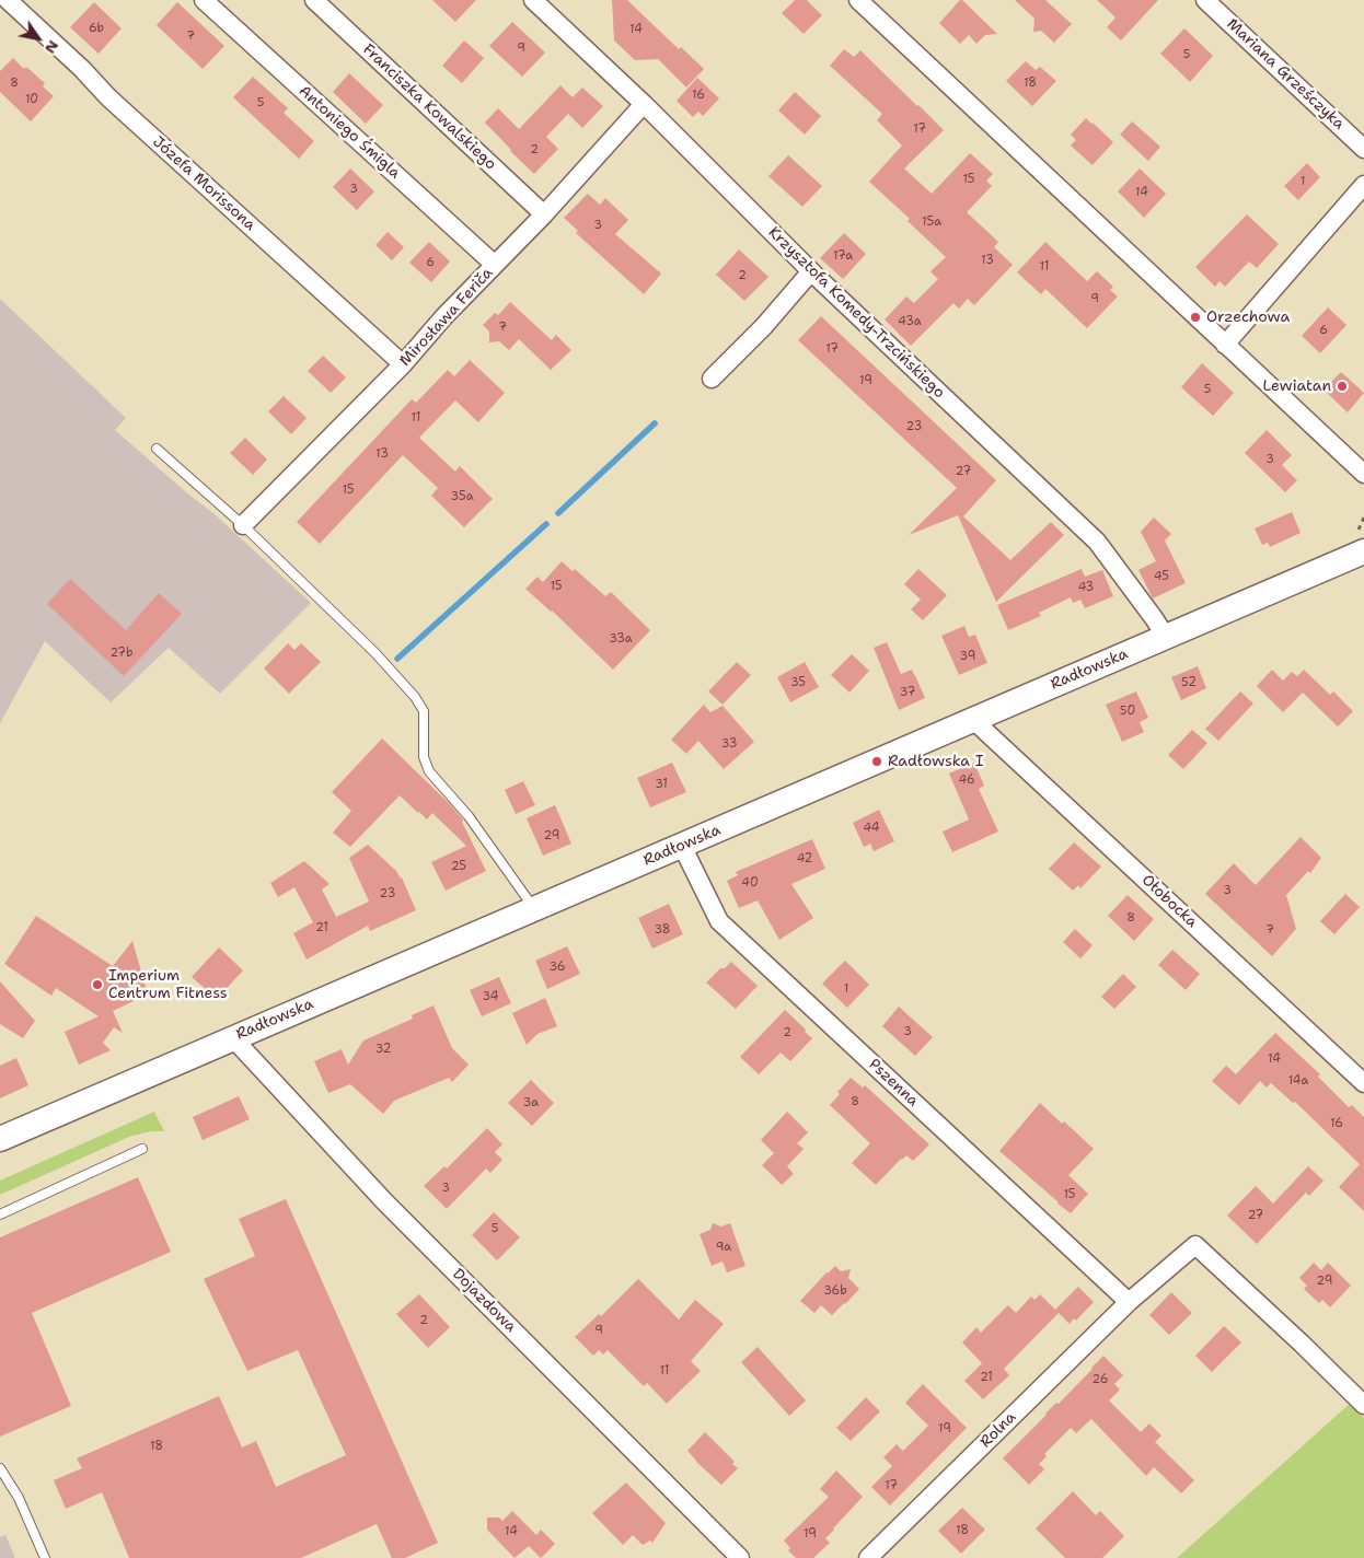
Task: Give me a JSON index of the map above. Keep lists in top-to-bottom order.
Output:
{
  "streets": {
    "street": [
      "Mariana Grześczyka",
      "Franciszka Kowalskiego",
      "Antoniego Śmigla",
      "Józefa Morissona",
      "Krzysztofa Komedy-Trzcińskiego",
      "Mirosława Feriča",
      "Radłowska",
      "Ołobocka",
      "Pszenna",
      "Dojazdowa",
      "Rolna"
    ]
  },
  "crossings": [
    ["Franciszka Kowalskiego", "Mirosława Feriča"],
    ["Antoniego Śmigla", "Mirosława Feriča"],
    ["Józefa Morissona", "Mirosława Feriča"],
    ["Krzysztofa Komedy-Trzcińskiego", "Mirosława Feriča"],
    ["Krzysztofa Komedy-Trzcińskiego", "Radłowska"],
    ["Radłowska", "Ołobocka"],
    ["Radłowska", "Pszenna"],
    ["Radłowska", "Dojazdowa"],
    ["Pszenna", "Rolna"]
  ],
  "places": [
    "Orzechowa",
    "Lewiatan",
    "Radłowska I",
    "Imperium Centrum Fitness"
  ],
  "house_numbers": [
    "6b",
    "14",
    "7",
    "9",
    "5",
    "8",
    "18",
    "16",
    "10",
    "5",
    "17",
    "2",
    "15",
    "1",
    "3",
    "14",
    "15a",
    "3",
    "17a",
    "13",
    "6",
    "11",
    "2",
    "9",
    "43a",
    "7",
    "6",
    "17",
    "19",
    "5",
    "11",
    "23",
    "13",
    "3",
    "27",
    "15",
    "35a",
    "45",
    "15",
    "43",
    "33a",
    "27b",
    "39",
    "35",
    "52",
    "37",
    "50",
    "33",
    "46",
    "31",
    "44",
    "29",
    "42",
    "25",
    "40",
    "3",
    "23",
    "8",
    "21",
    "38",
    "7",
    "36",
    "1",
    "34",
    "3",
    "2",
    "32",
    "14",
    "14a",
    "8",
    "3a",
    "16",
    "3",
    "15",
    "27",
    "5",
    "9a",
    "29",
    "36b",
    "2",
    "9",
    "11",
    "21",
    "26",
    "19",
    "18",
    "17",
    "18",
    "14",
    "19"
  ],
  "north": "bottom right"
}
